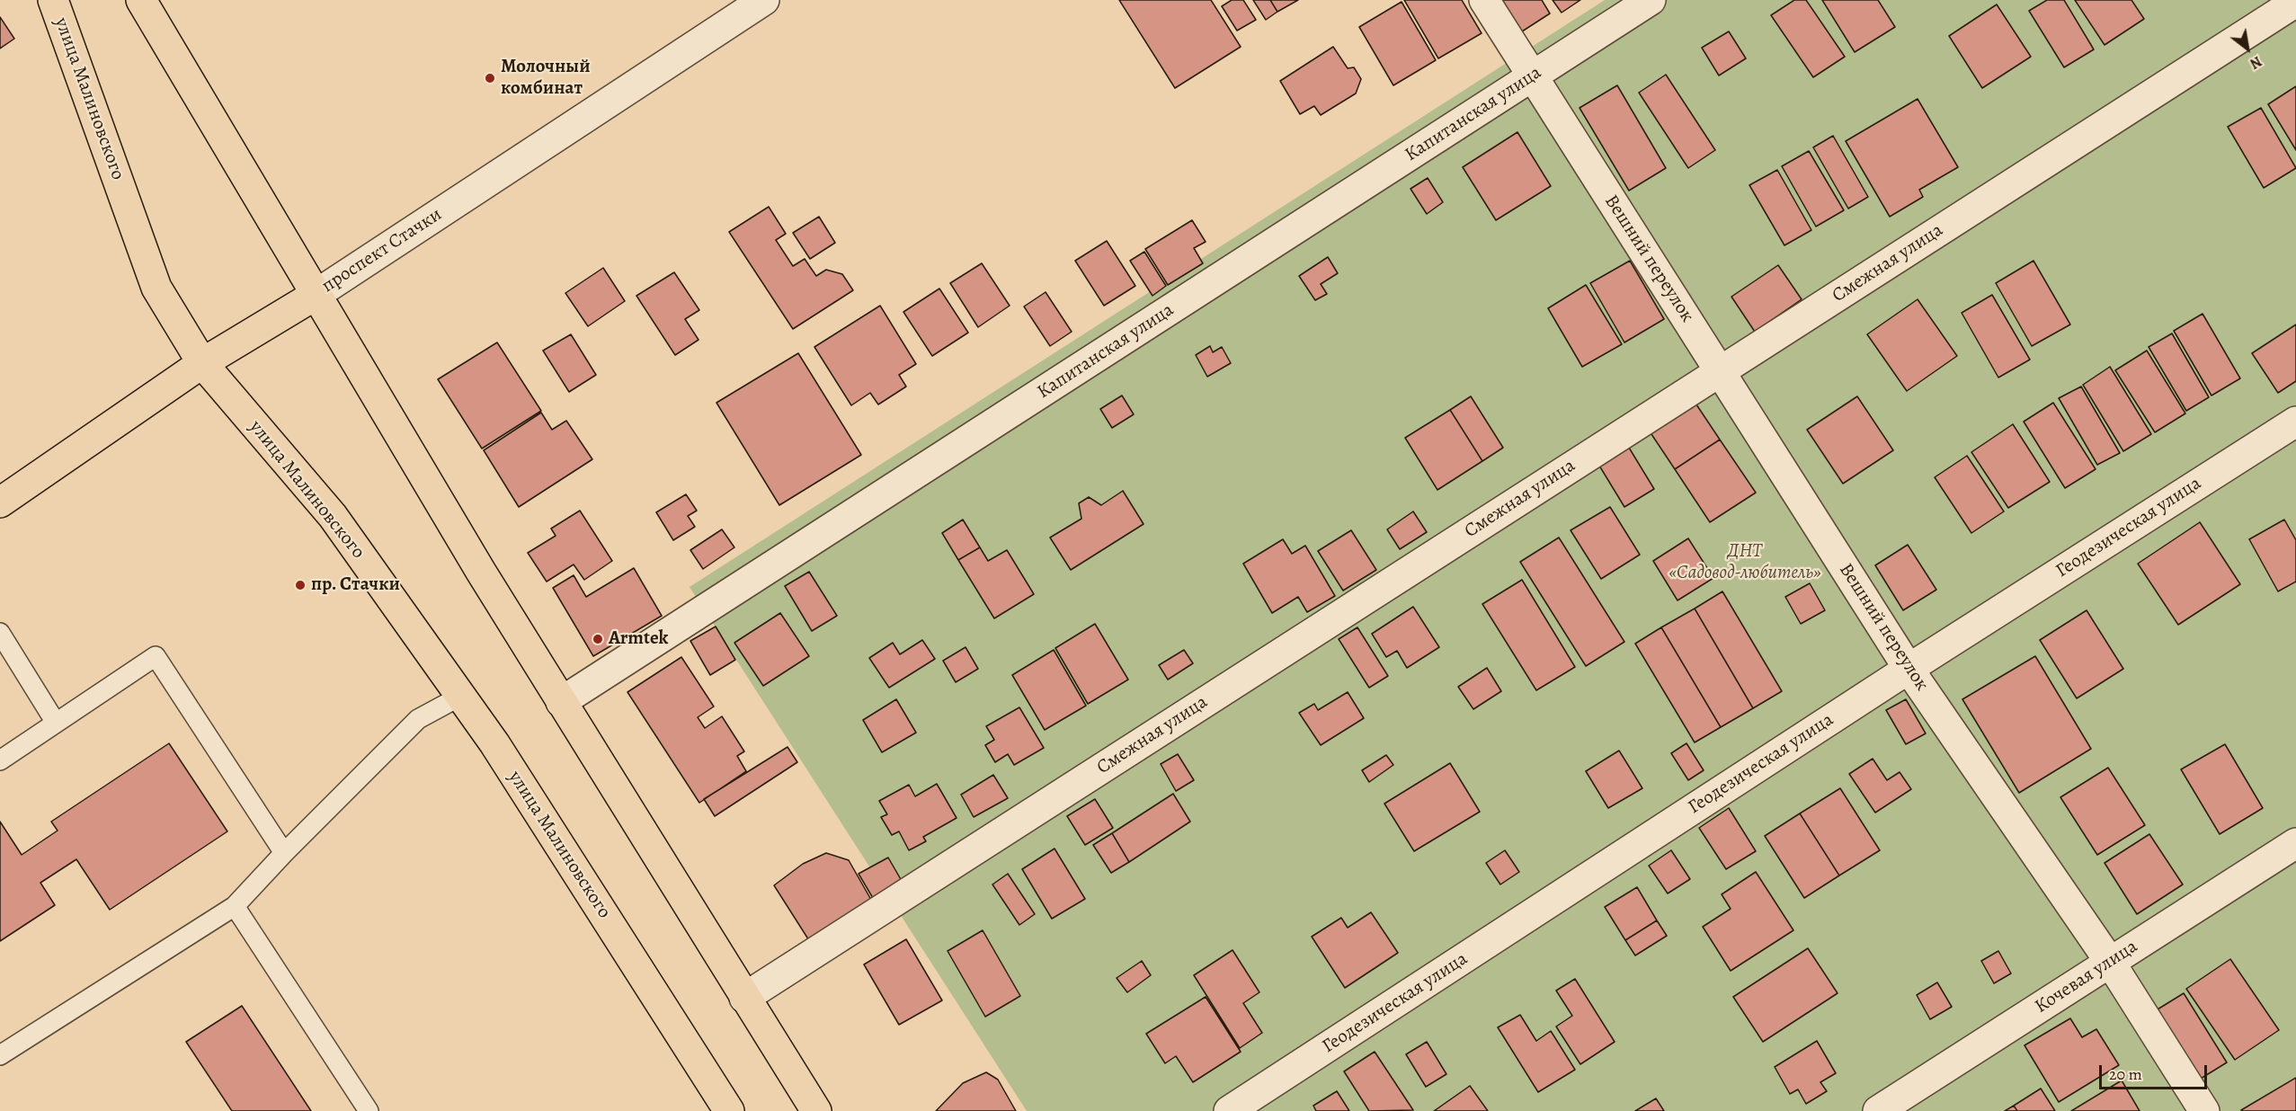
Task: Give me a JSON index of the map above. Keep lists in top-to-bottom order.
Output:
{
  "streets": {
    "main road": ["улица Малиновского", "проспект Стачки"],
    "street": [
      "Капитанская улица",
      "Вешний переулок",
      "Смежная улица",
      "Геодезическая улица",
      "Кочевая улица"
    ]
  },
  "crossings": [
    ["улица Малиновского", "проспект Стачки"],
    ["Капитанская улица", "Вешний переулок"],
    ["Вешний переулок", "Смежная улица"],
    ["Вешний переулок", "Геодезическая улица"],
    ["Вешний переулок", "Кочевая улица"]
  ],
  "parks": ["ДНТ «Садовод-любитель»"],
  "places": ["Молочный комбинат", "пр. Стачки", "Armtek"],
  "scale_bar": "20 m",
  "north": "bottom right"
}
